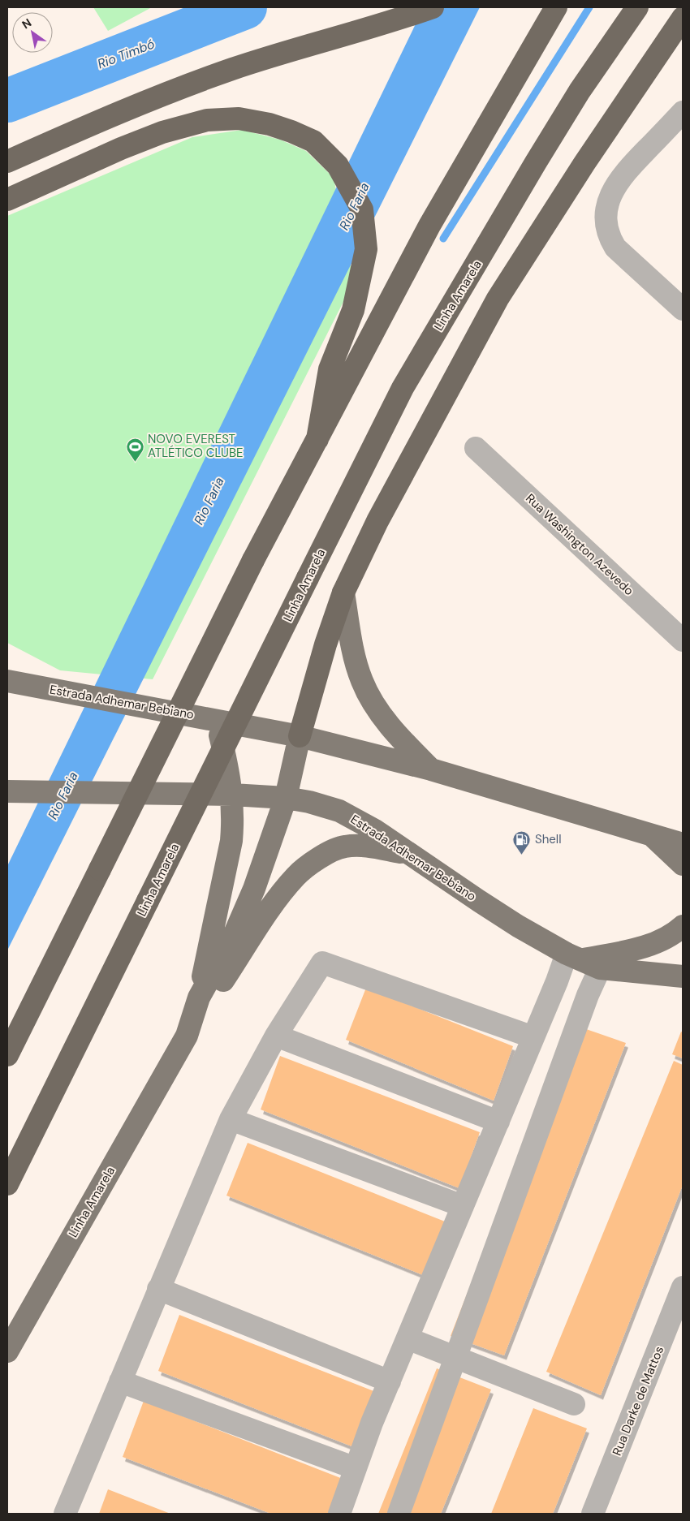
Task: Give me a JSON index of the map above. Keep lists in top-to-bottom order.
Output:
{
  "streets": {
    "highway": ["Linha Amarela"],
    "main road": ["Estrada Adhemar Bebiano"],
    "street": ["Rua Washington Azevedo", "Rua Darke de Mattos"]
  },
  "crossings": [
    ["Linha Amarela", "Estrada Adhemar Bebiano"]
  ],
  "water": ["Rio Timbó", "Rio Faria"],
  "places": {
    "sports": ["NOVO EVEREST ATLÉTICO CLUBE"],
    "fuel station": ["Shell"]
  },
  "north": "top left"
}
